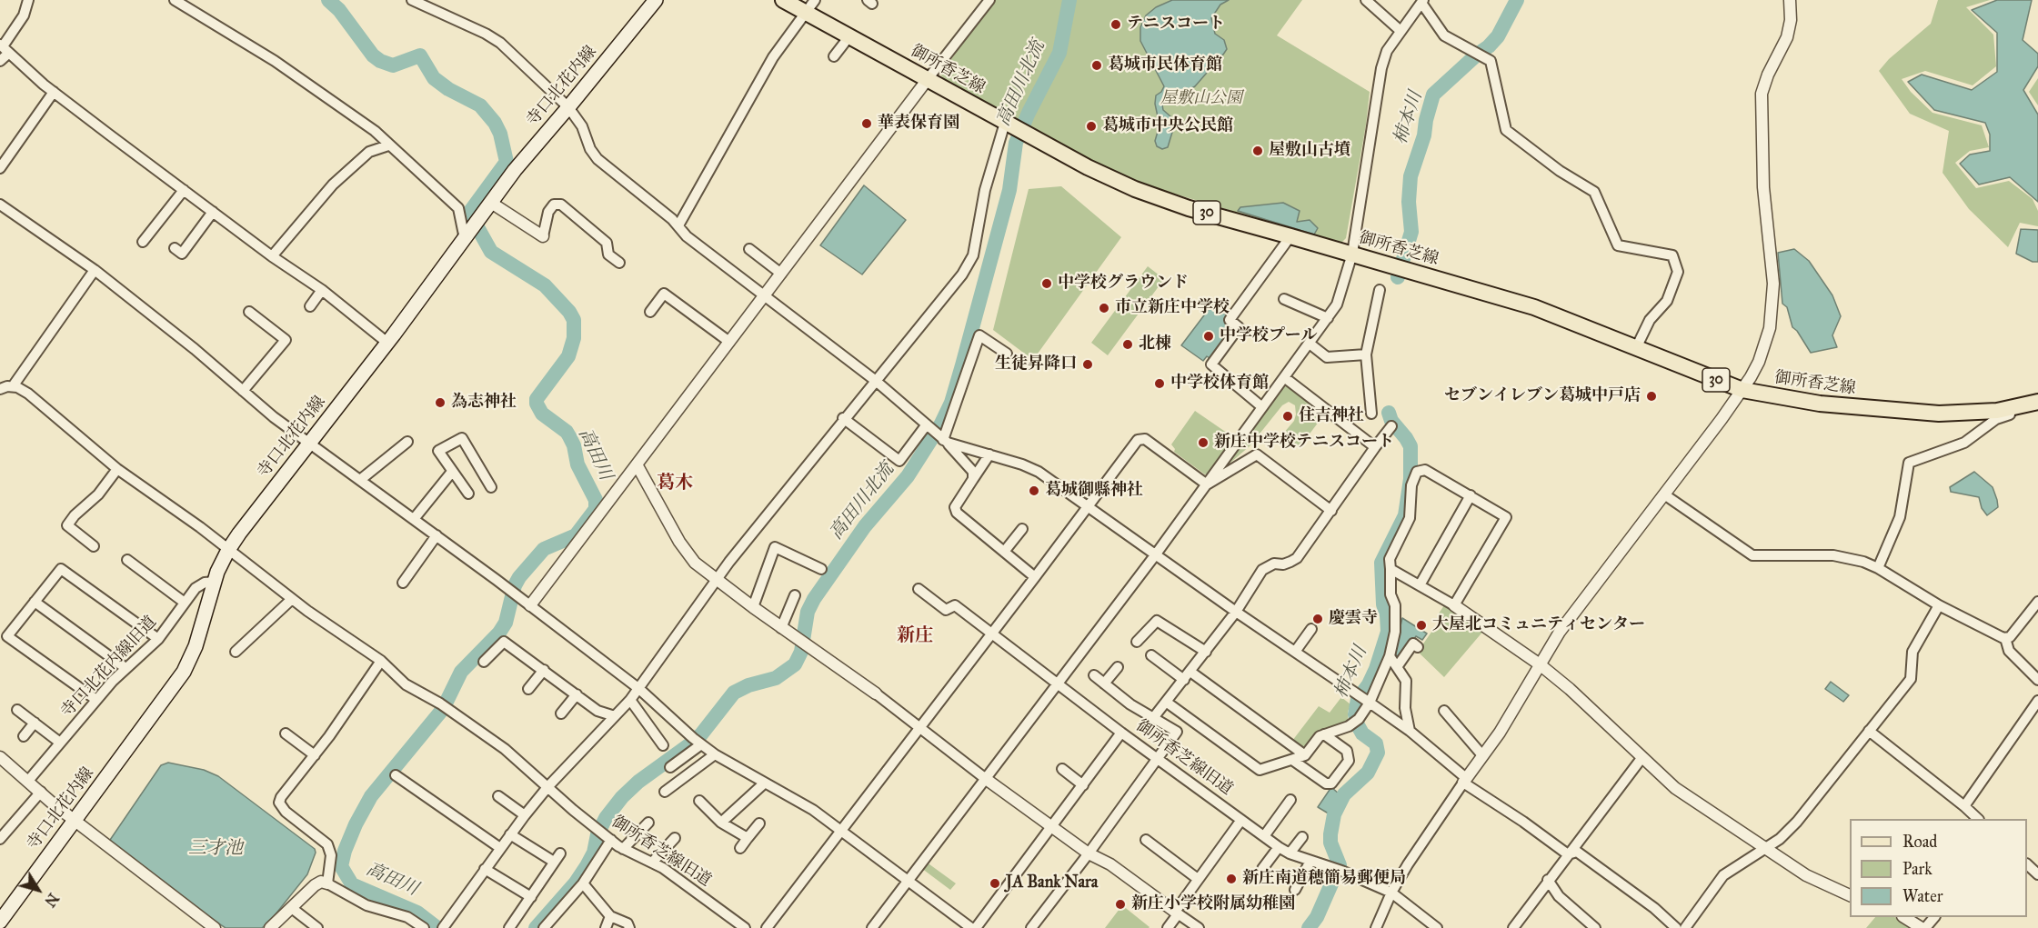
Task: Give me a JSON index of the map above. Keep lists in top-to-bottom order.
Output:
{
  "streets": {
    "main road": ["御所香芝線", "寺口北花内線", "30"],
    "street": ["寺口北花内線旧道", "御所香芝線旧道"]
  },
  "crossings": [
    ["寺口北花内線", "寺口北花内線旧道"],
    ["寺口北花内線", "御所香芝線旧道"]
  ],
  "districts": ["葛木", "新庄"],
  "water": [
    "高田川北流",
    "柿本川",
    "高田川",
    "三才池"
  ],
  "parks": ["屋敷山公園"],
  "places": [
    "テニスコート",
    "葛城市民体育館",
    "華表保育園",
    "葛城市中央公民館",
    "屋敷山古墳",
    "中学校グラウンド",
    "市立新庄中学校",
    "中学校プール",
    "北棟",
    "生徒昇降口",
    "中学校体育館",
    "セブンイレブン葛城中戸店",
    "為志神社",
    "住吉神社",
    "新庄中学校テニスコート",
    "葛城御縣神社",
    "慶雲寺",
    "大屋北コミュニティセンター",
    "新庄南道穂簡易郵便局",
    "JA Bank Nara",
    "新庄小学校附属幼稚園"
  ],
  "legend": ["Road", "Park", "Water"],
  "north": "bottom right"
}
